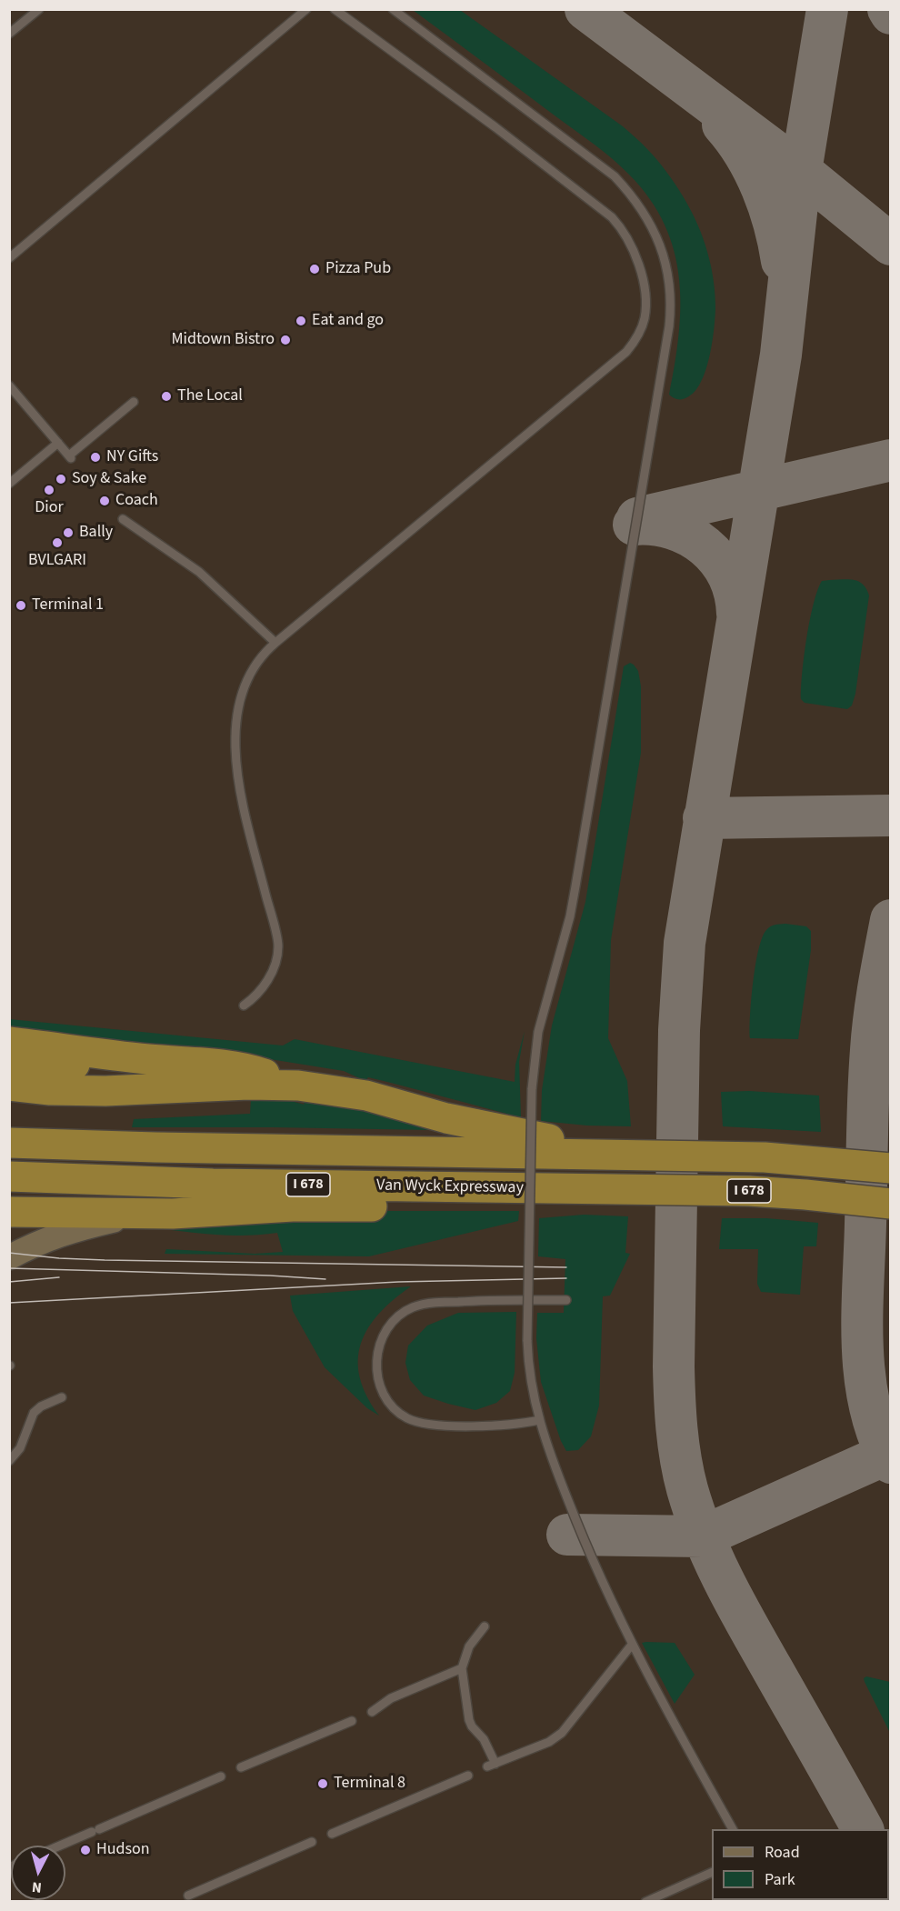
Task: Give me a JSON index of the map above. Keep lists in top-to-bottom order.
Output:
{
  "streets": {
    "highway": ["I 678", "Van Wyck Expressway"]
  },
  "places": [
    "Pizza Pub",
    "Eat and go",
    "Midtown Bistro",
    "The Local",
    "NY Gifts",
    "Soy & Sake",
    "Dior",
    "Coach",
    "Bally",
    "BVLGARI",
    "Terminal 1",
    "Terminal 8",
    "Hudson"
  ],
  "legend": ["Road", "Park"],
  "north": "bottom"
}
